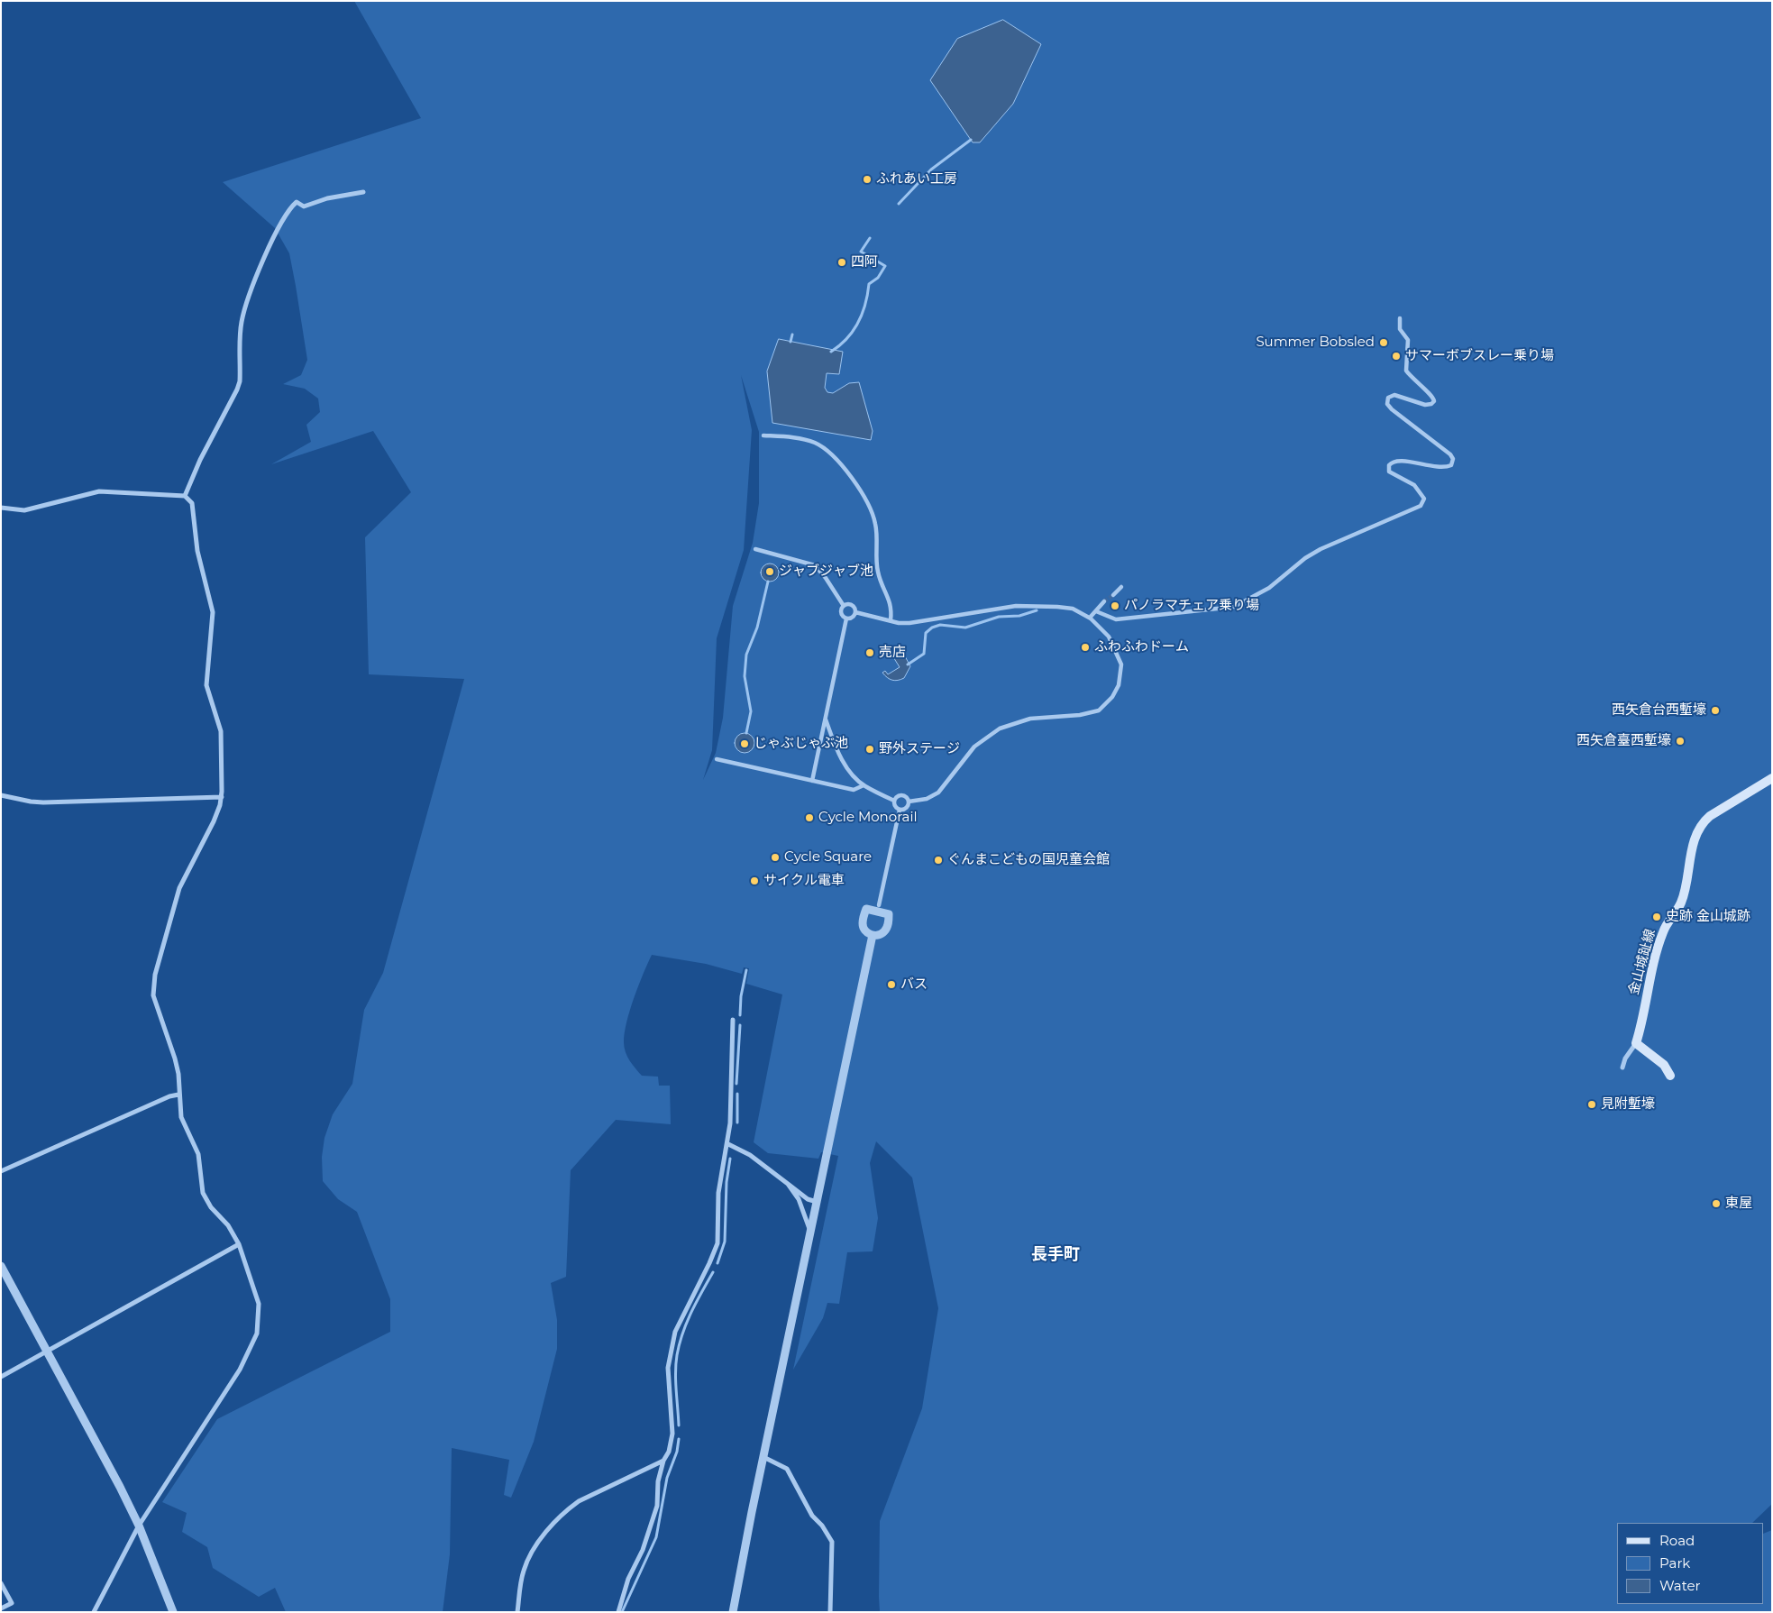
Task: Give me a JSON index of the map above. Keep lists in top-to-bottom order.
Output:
{
  "streets": {
    "main road": ["金山城趾線"]
  },
  "districts": ["長手町"],
  "places": [
    "ふれあい工房",
    "四阿",
    "Summer Bobsled",
    "サマーボブスレー乗り場",
    "ジャブジャブ池",
    "パノラマチェア乗り場",
    "ふわふわドーム",
    "売店",
    "西矢倉台西塹壕",
    "西矢倉臺西塹壕",
    "じゃぶじゃぶ池",
    "野外ステージ",
    "Cycle Monorail",
    "Cycle Square",
    "ぐんまこどもの国児童会館",
    "サイクル電車",
    "史跡 金山城跡",
    "バス",
    "見附塹壕",
    "東屋"
  ],
  "legend": ["Road", "Park", "Water"]
}
